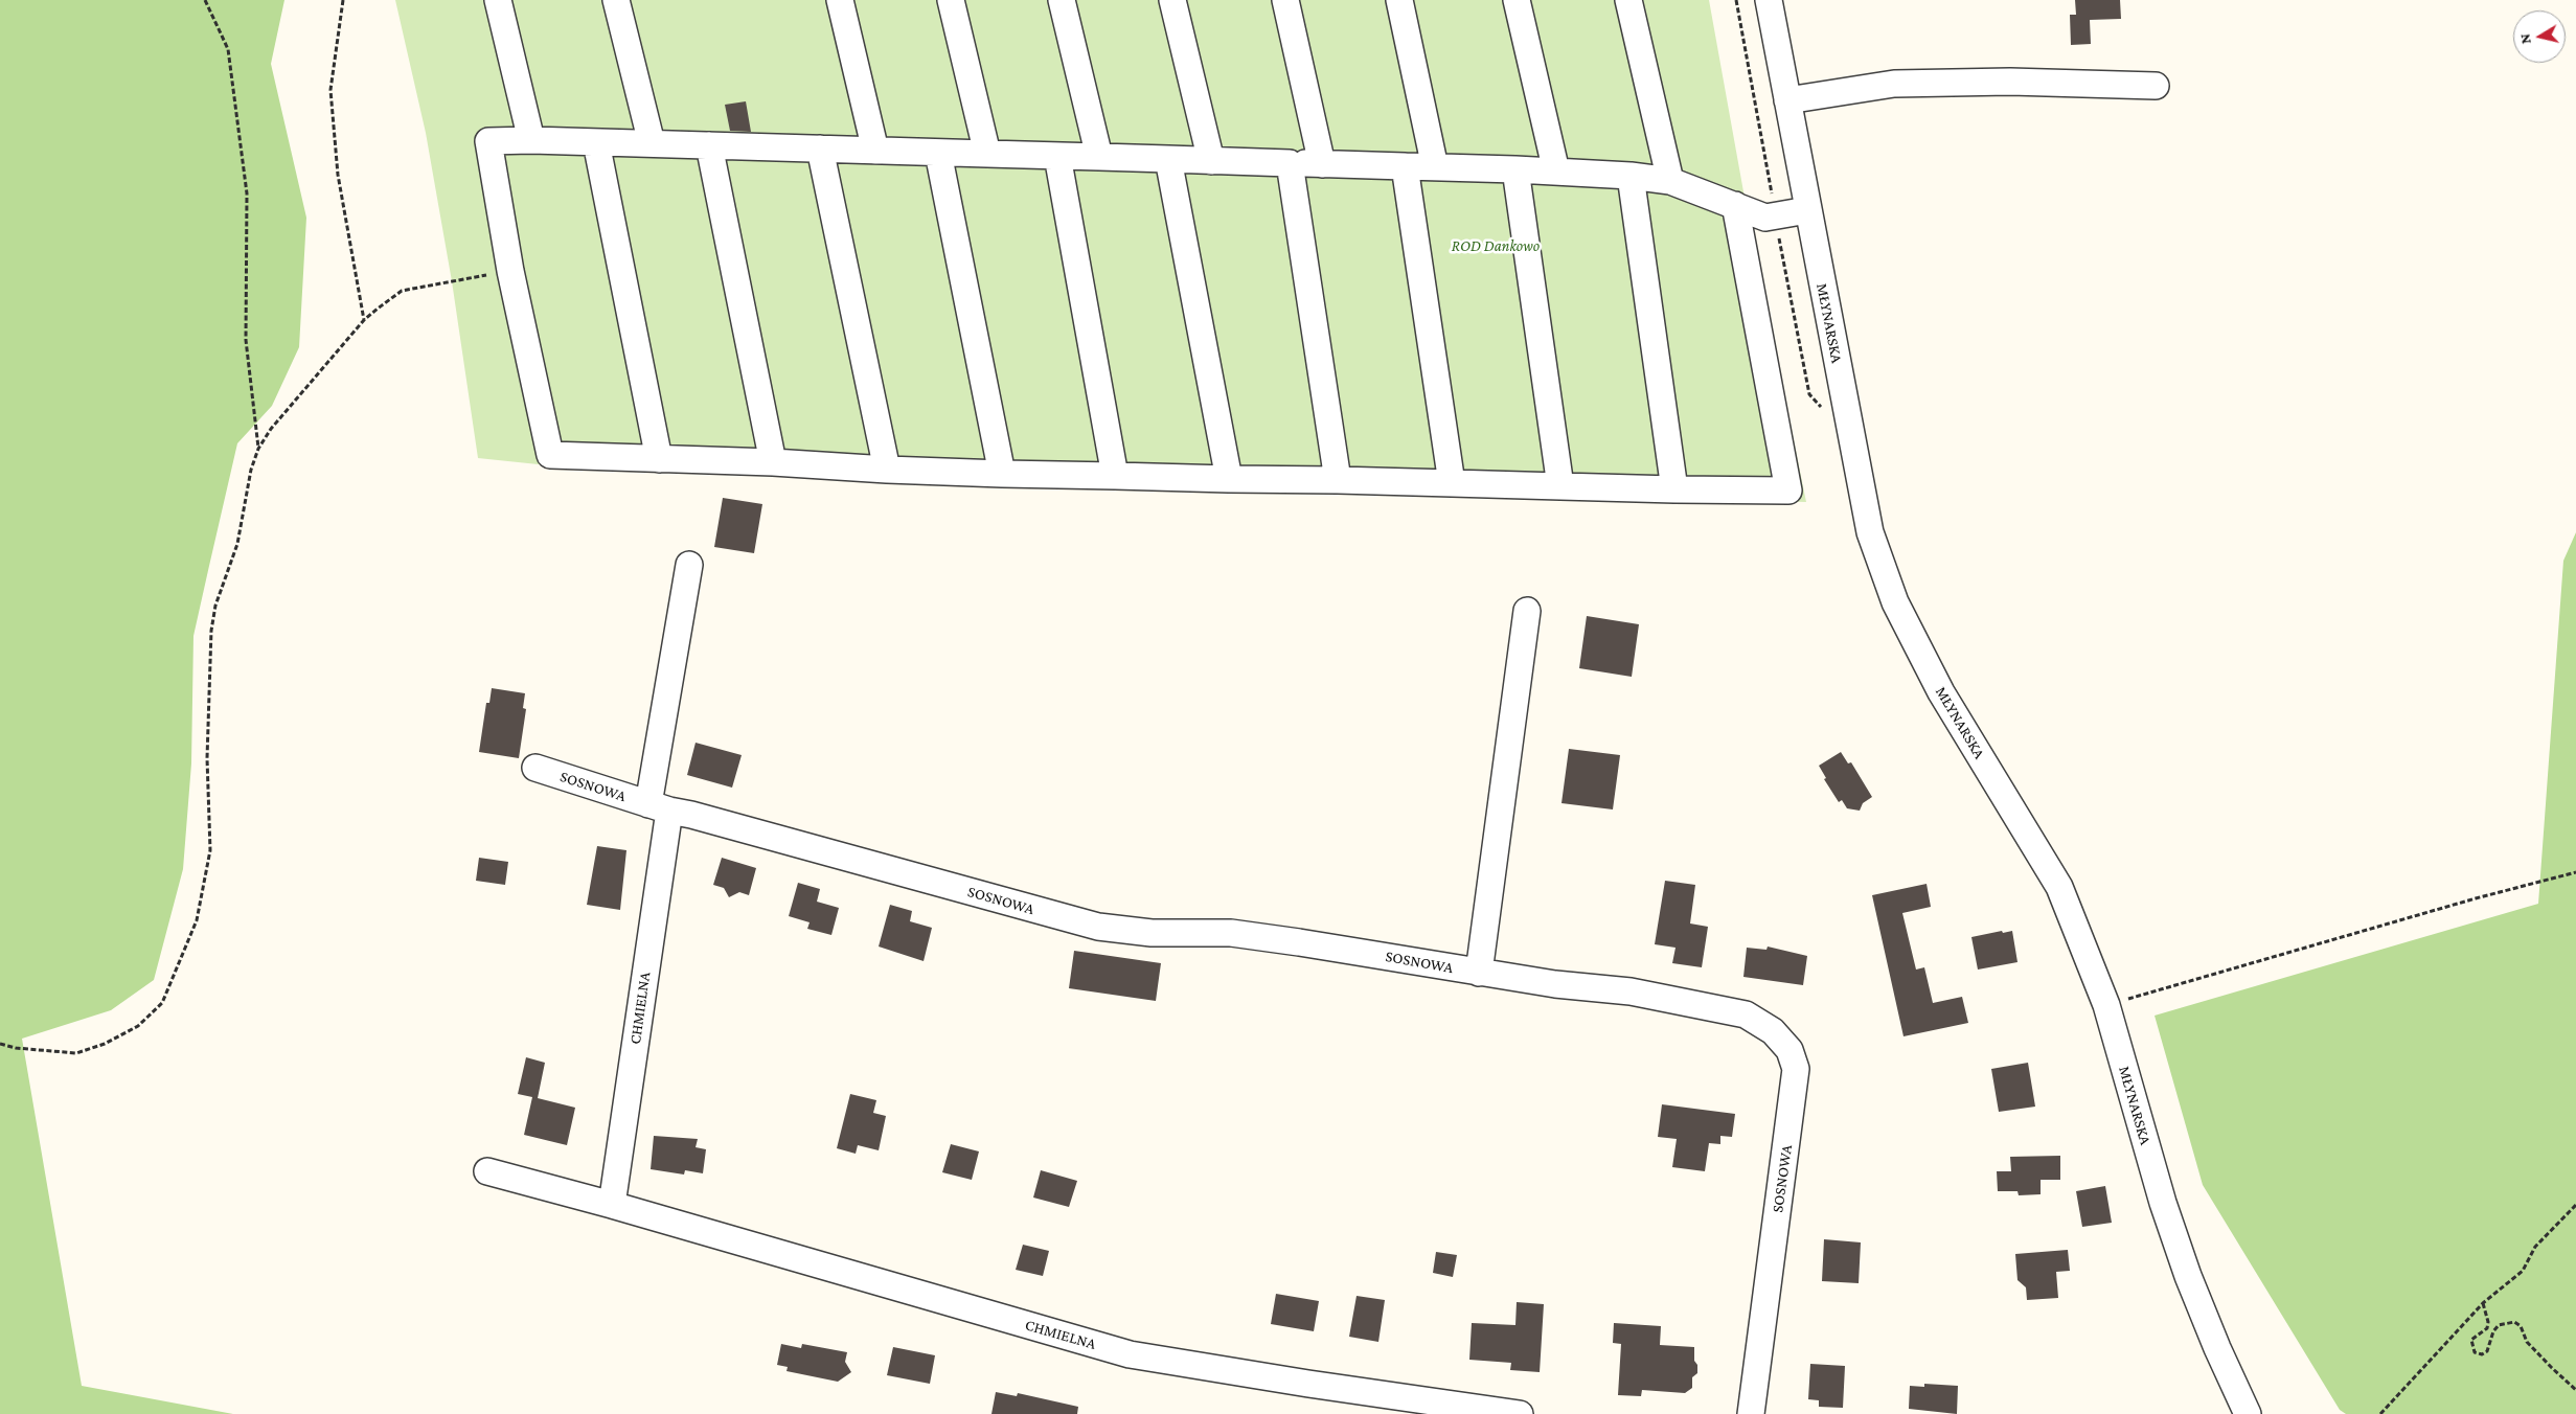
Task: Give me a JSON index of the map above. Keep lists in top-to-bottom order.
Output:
{
  "streets": {
    "street": ["MŁYNARSKA", "SOSNOWA", "CHMIELNA"]
  },
  "crossings": [
    ["SOSNOWA", "CHMIELNA"]
  ],
  "parks": ["ROD Dankowo"],
  "north": "left"
}
